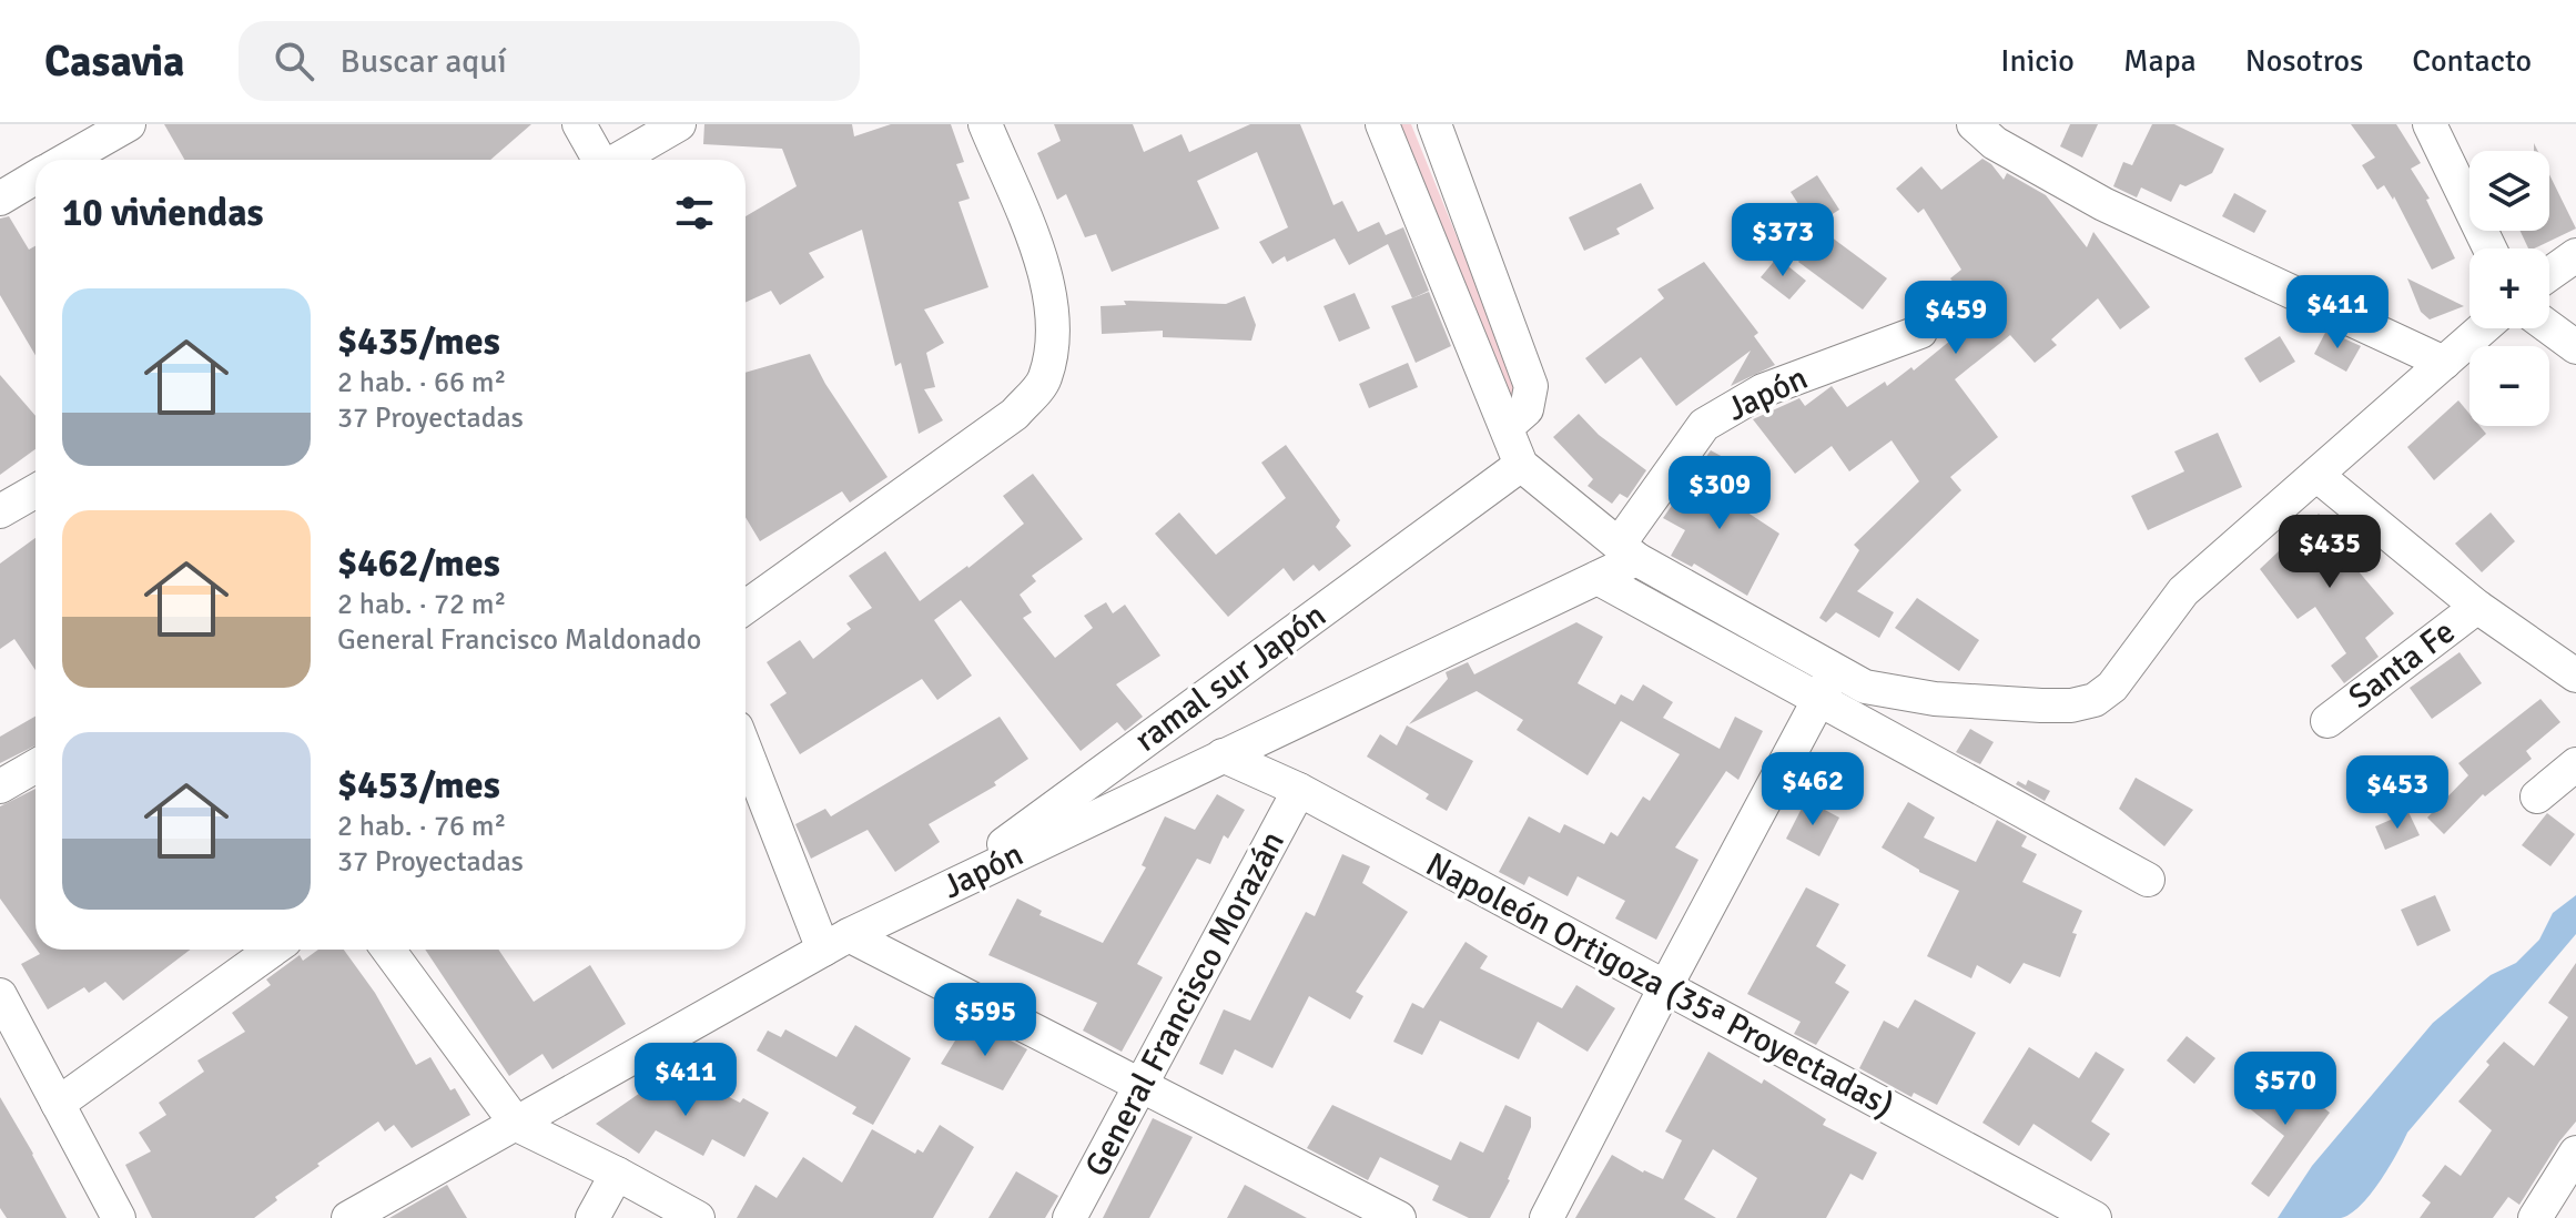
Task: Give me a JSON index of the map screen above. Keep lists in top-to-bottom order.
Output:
{
  "streets": {
    "street": [
      "Japón",
      "Santa Fe",
      "ramal sur Japón",
      "Napoleón Ortigoza (35ª Proyectadas)",
      "General Francisco Morazán"
    ]
  },
  "crossings": [
    ["Japón", "ramal sur Japón"],
    ["Japón", "Napoleón Ortigoza (35ª Proyectadas)"],
    ["Napoleón Ortigoza (35ª Proyectadas)", "General Francisco Morazán"]
  ],
  "page": {
    "header": "Casavia",
    "search": "Buscar aquí",
    "nav": [
      "Inicio",
      "Mapa",
      "Nosotros",
      "Contacto"
    ],
    "map_buttons": ["+", "−"],
    "heading": "10 viviendas",
    "price": [
      "$373",
      "$411",
      "$459",
      "$309",
      "$435",
      "$462",
      "$453",
      "$595",
      "$411",
      "$570"
    ],
    "list": [
      {
        "name": "$435/mes",
        "note": "2 hab. · 66 m² · 37 Proyectadas"
      },
      {
        "name": "$462/mes",
        "note": "2 hab. · 72 m² · General Francisco Maldonado"
      },
      {
        "name": "$453/mes",
        "note": "2 hab. · 76 m² · 37 Proyectadas"
      }
    ]
  }
}
